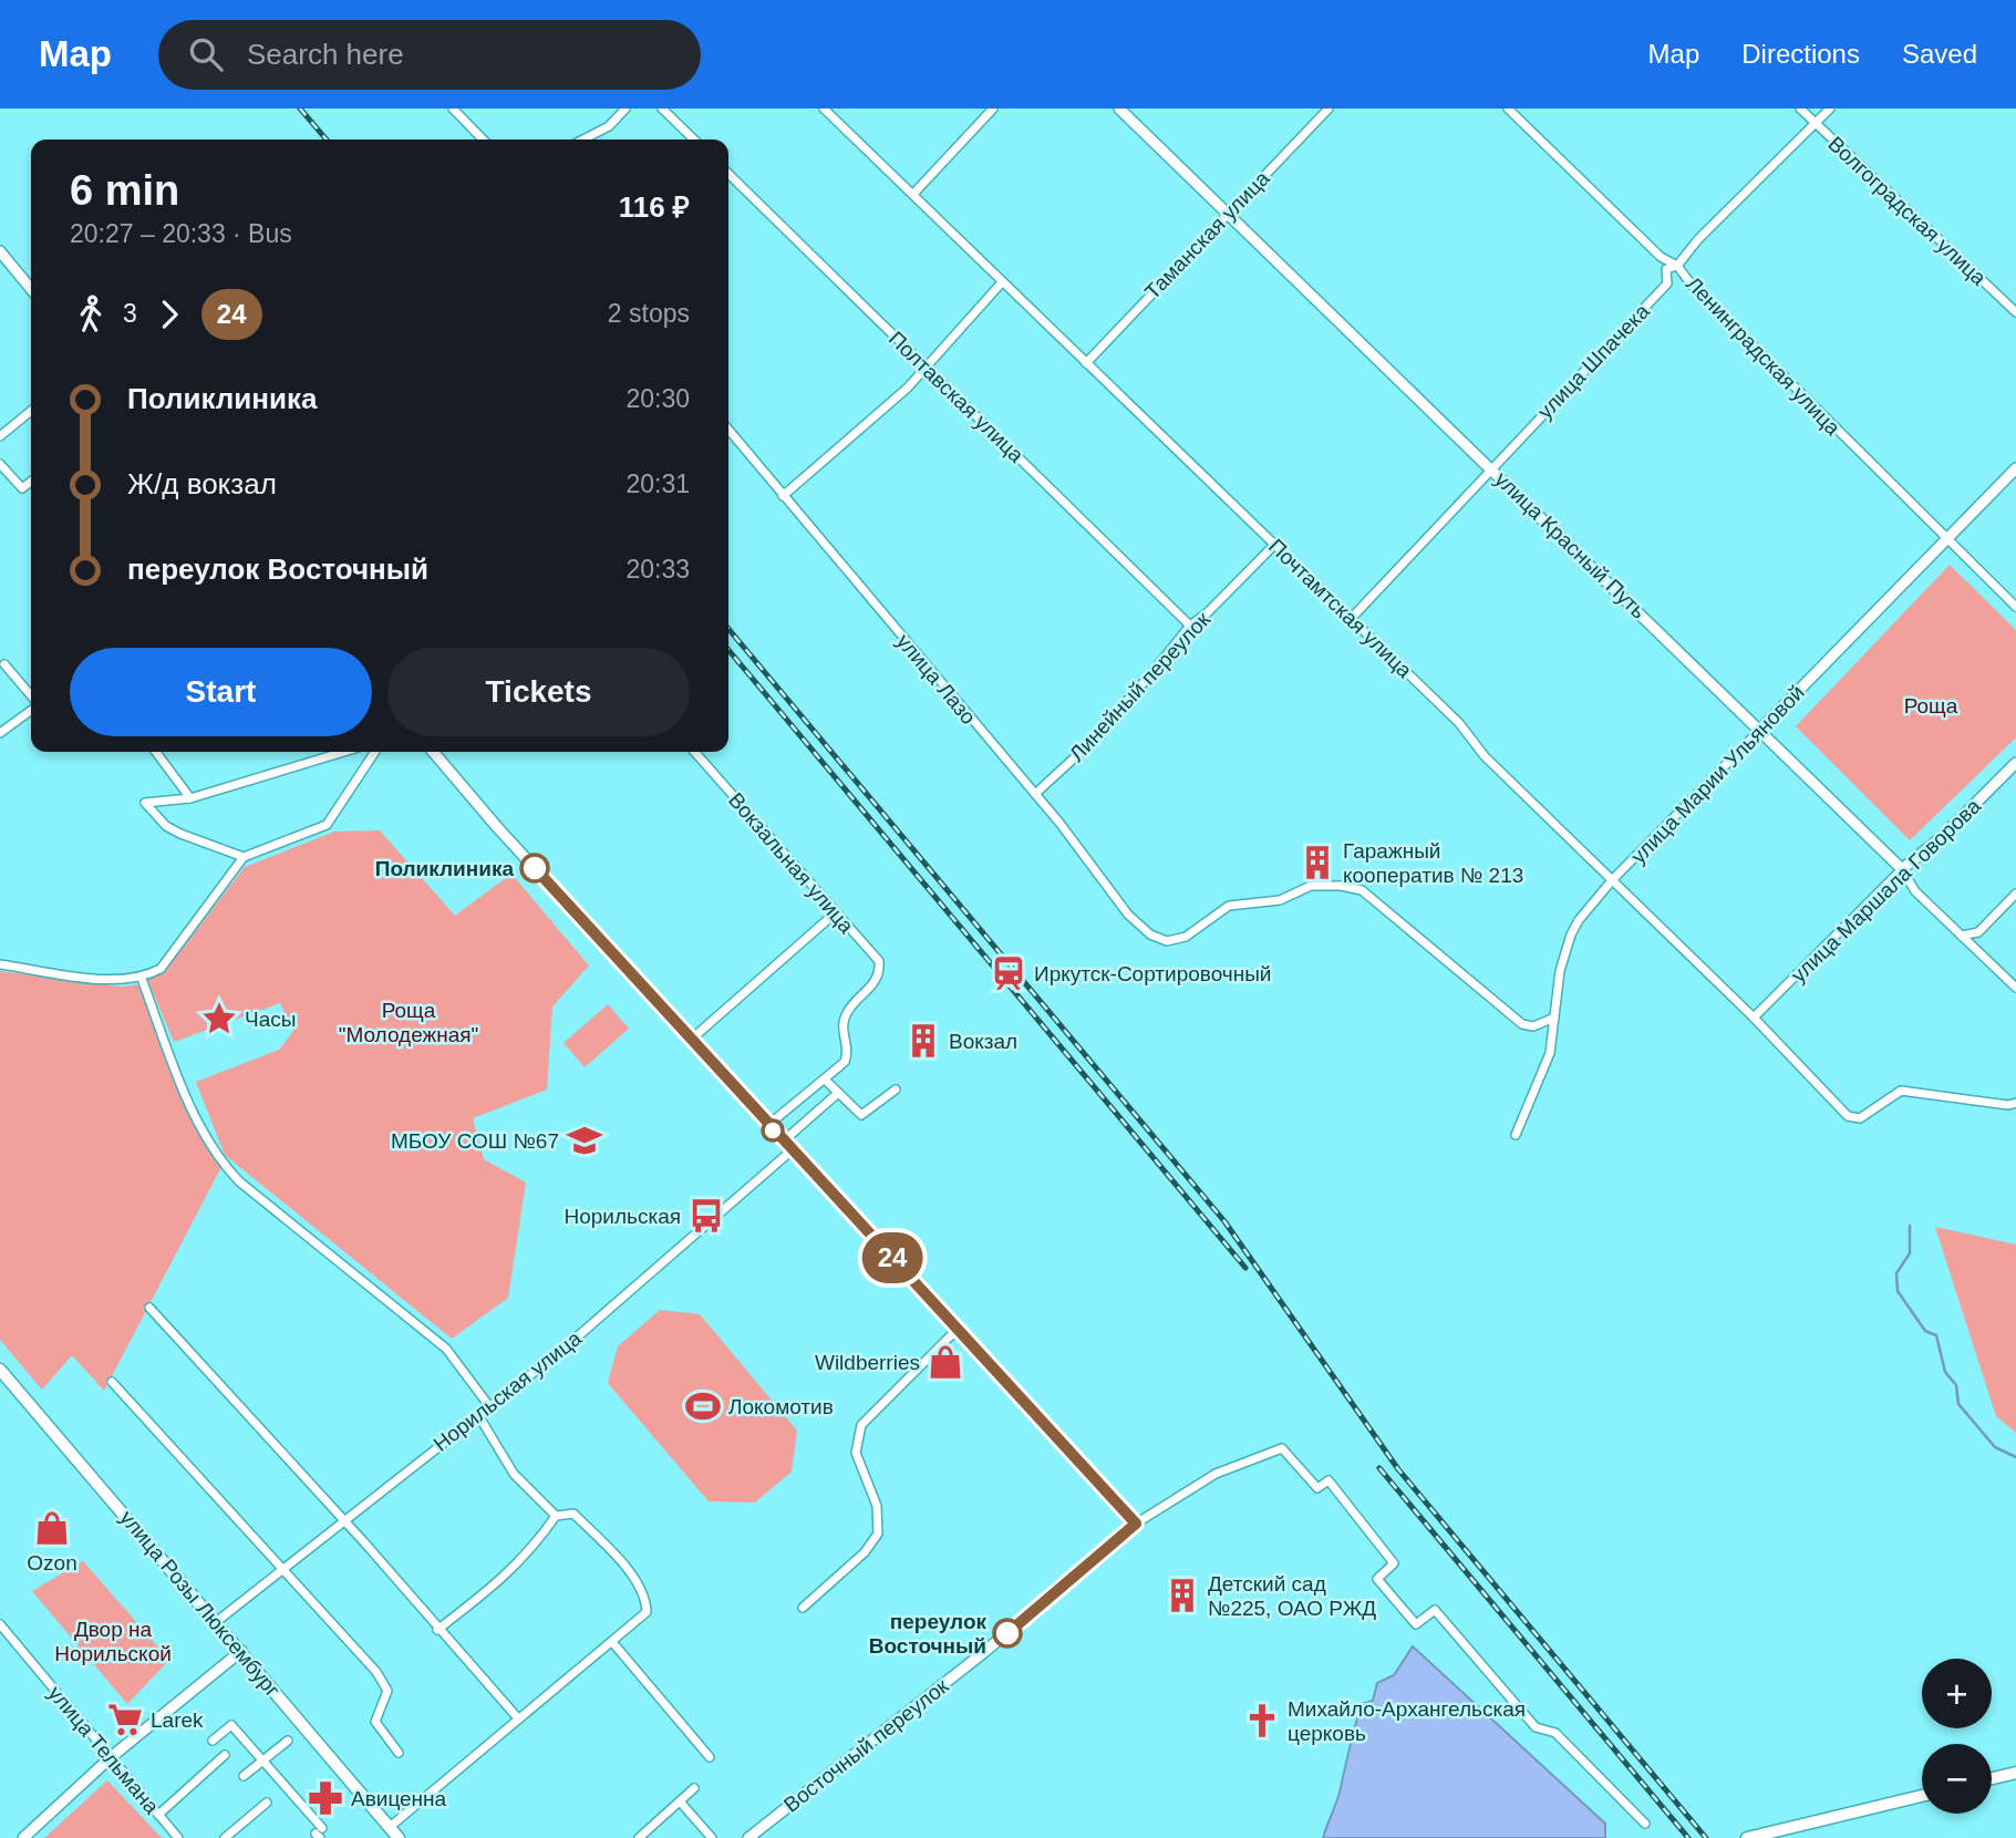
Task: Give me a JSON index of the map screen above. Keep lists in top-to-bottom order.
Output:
{
  "streets": {
    "main road": ["улица Розы Люксембург"],
    "street": [
      "Волгоградская улица",
      "Таманская улица",
      "Ленинградская улица",
      "улица Шпачека",
      "Полтавская улица",
      "улица Красный Путь",
      "Почтамтская улица",
      "улица Лазо",
      "Линейный переулок",
      "улица Марии Ульяновой",
      "Вокзальная улица",
      "улица Маршала Говорова",
      "Норильская улица",
      "Восточный переулок",
      "улица Тельмана"
    ]
  },
  "crossings": [
    ["Волгоградская улица", "улица Шпачека"],
    ["Таманская улица", "улица Красный Путь"],
    ["Таманская улица", "Почтамтская улица"],
    ["Ленинградская улица", "улица Шпачека"],
    ["Ленинградская улица", "улица Марии Ульяновой"],
    ["улица Шпачека", "улица Красный Путь"],
    ["улица Шпачека", "Почтамтская улица"],
    ["Полтавская улица", "Линейный переулок"],
    ["улица Красный Путь", "улица Марии Ульяновой"],
    ["улица Красный Путь", "улица Маршала Говорова"],
    ["Почтамтская улица", "Линейный переулок"],
    ["Почтамтская улица", "улица Марии Ульяновой"],
    ["Почтамтская улица", "улица Маршала Говорова"],
    ["улица Лазо", "Линейный переулок"],
    ["улица Лазо", "улица Марии Ульяновой"],
    ["Норильская улица", "улица Розы Люксембург"]
  ],
  "parks": ["Роща", "Роща \"Молодежная\"", "Двор на Норильской"],
  "places": {
    "building": ["Гаражный кооператив № 213", "Вокзал", "Детский сад №225, ОАО РЖД"],
    "other": ["Поликлиника", "переулок Восточный"],
    "station": ["Иркутск-Сортировочный"],
    "place": ["Часы"],
    "school or university": ["МБОУ СОШ №67"],
    "bus stop": ["Норильская"],
    "shop": ["Wildberries", "Ozon"],
    "sports": ["Локомотив"],
    "supermarket": ["Larek"],
    "church": ["Михайло-Архангельская церковь"],
    "pharmacy": ["Авиценна"]
  },
  "lines": ["bus line 24"],
  "page": {
    "header": "Map",
    "search": "Search here",
    "nav": ["Map", "Directions", "Saved"],
    "on_map": "24",
    "heading": ["6 min", "20:27 – 20:33 · Bus", "116 ₽"],
    "legs": ["3", "24", "2 stops"],
    "list": [
      {
        "name": "Поликлиника",
        "value": "20:30"
      },
      {
        "name": "Ж/д вокзал",
        "value": "20:31"
      },
      {
        "name": "переулок Восточный",
        "value": "20:33"
      }
    ],
    "buttons": ["Start", "Tickets"],
    "map_buttons": ["+", "−"]
  }
}
